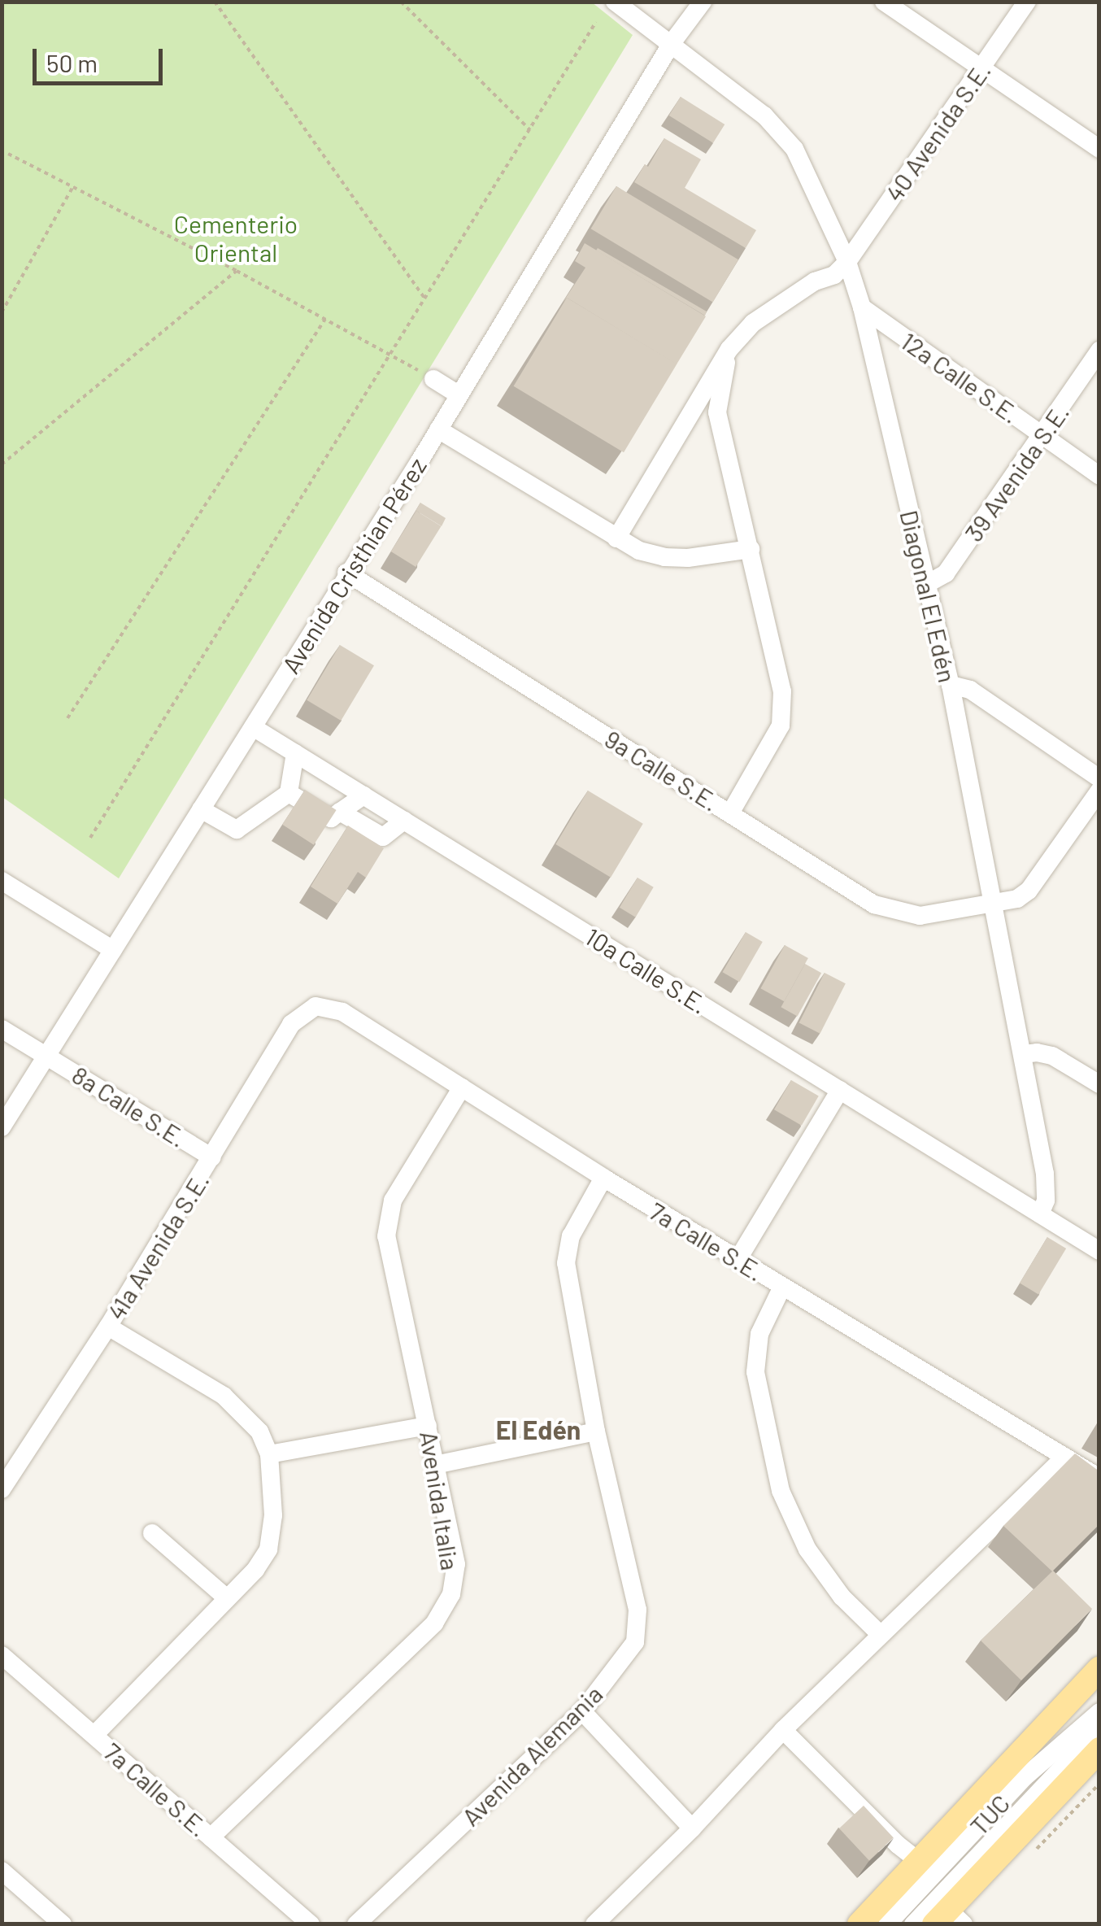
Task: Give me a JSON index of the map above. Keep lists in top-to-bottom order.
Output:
{
  "streets": {
    "street": [
      "40 Avenida S.E.",
      "12a Calle S.E.",
      "39 Avenida S.E.",
      "Avenida Cristhian Pérez",
      "Diagonal El Edén",
      "9a Calle S.E.",
      "10a Calle S.E.",
      "8a Calle S.E.",
      "7a Calle S.E.",
      "41a Avenida S.E.",
      "Avenida Italia",
      "Avenida Alemania",
      "TUC"
    ]
  },
  "crossings": [
    ["40 Avenida S.E.", "Diagonal El Edén"],
    ["12a Calle S.E.", "39 Avenida S.E."],
    ["12a Calle S.E.", "Diagonal El Edén"],
    ["39 Avenida S.E.", "Diagonal El Edén"],
    ["Avenida Cristhian Pérez", "Diagonal El Edén"],
    ["Avenida Cristhian Pérez", "9a Calle S.E."],
    ["Avenida Cristhian Pérez", "10a Calle S.E."],
    ["Avenida Cristhian Pérez", "8a Calle S.E."],
    ["Diagonal El Edén", "9a Calle S.E."],
    ["Diagonal El Edén", "10a Calle S.E."],
    ["8a Calle S.E.", "41a Avenida S.E."],
    ["7a Calle S.E.", "41a Avenida S.E."],
    ["7a Calle S.E.", "Avenida Italia"],
    ["7a Calle S.E.", "Avenida Alemania"]
  ],
  "districts": ["El Edén"],
  "parks": ["Cementerio Oriental"],
  "scale_bar": "50 m"
}
